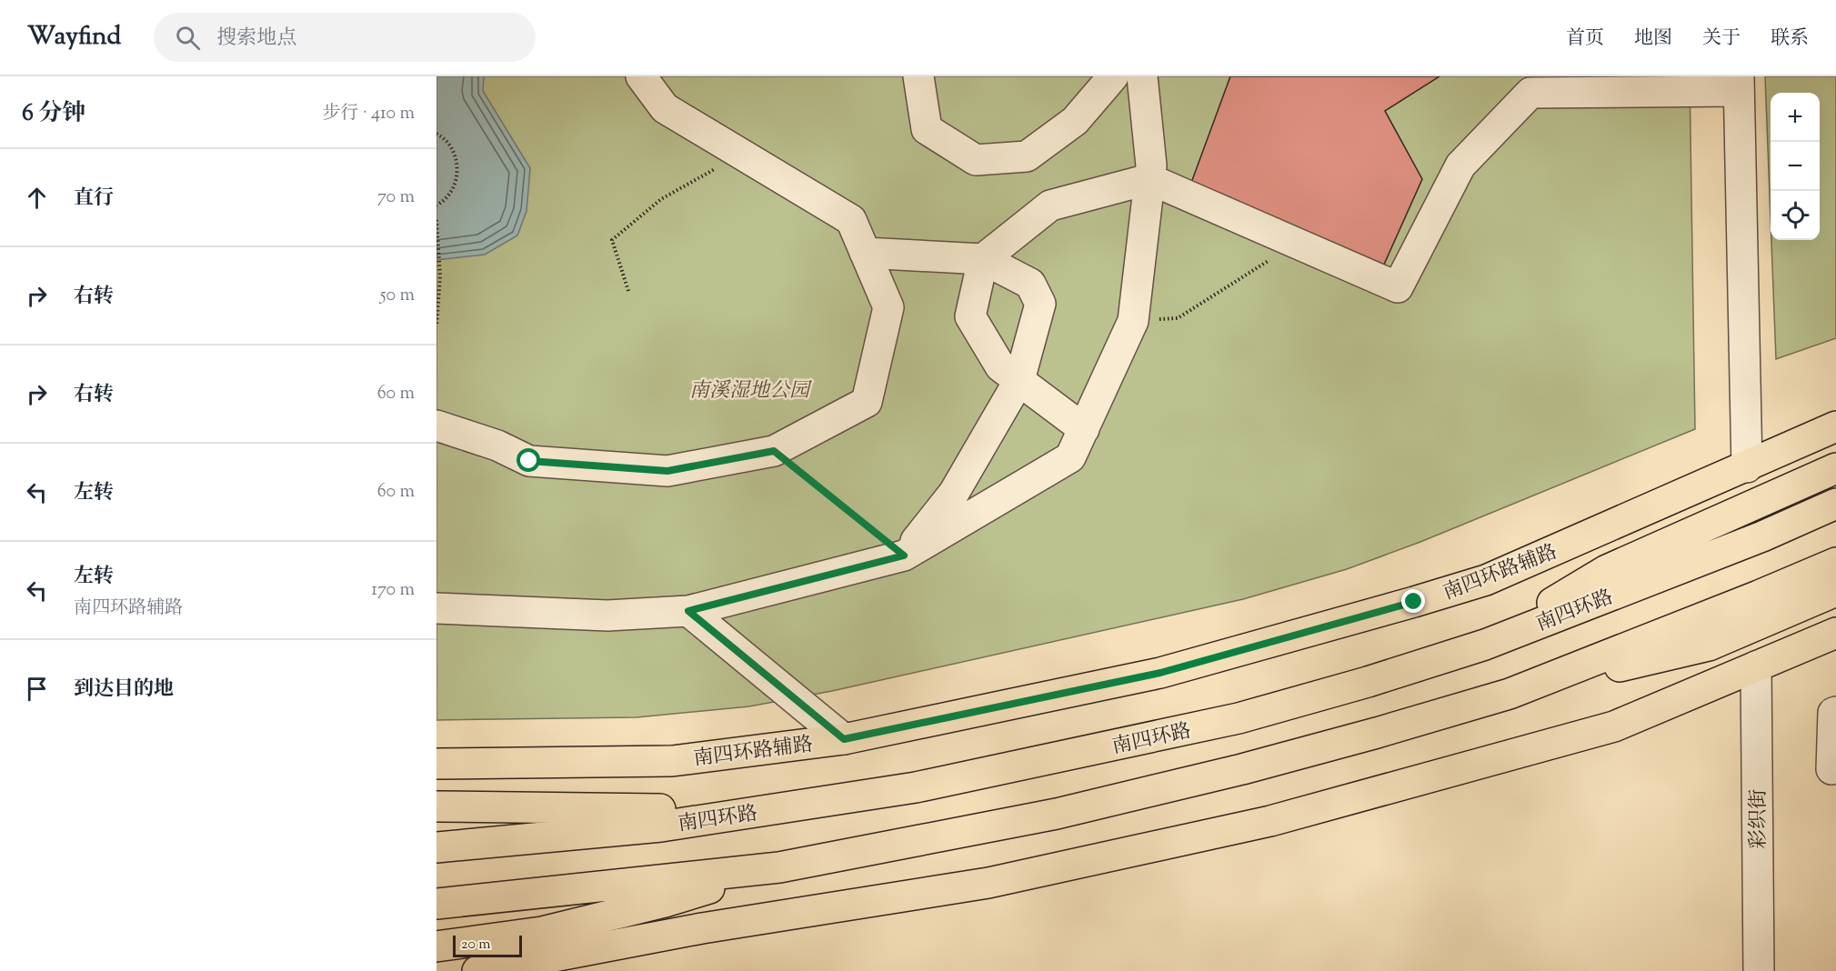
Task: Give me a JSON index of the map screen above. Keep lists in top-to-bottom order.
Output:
{
  "streets": {
    "main road": ["南四环路辅路", "南四环路"],
    "street": ["彩织街"]
  },
  "parks": ["南溪湿地公园"],
  "scale_bar": "20 m",
  "page": {
    "header": "Wayfind",
    "search": "搜索地点",
    "nav": [
      "首页",
      "地图",
      "关于",
      "联系"
    ],
    "heading": ["6 分钟", "步行 · 410 m"],
    "map_buttons": ["+", "−"],
    "list": [
      ["直行", "70 m"],
      ["右转", "50 m"],
      ["右转", "60 m"],
      ["左转", "60 m"],
      ["左转", "南四环路辅路", "170 m"],
      "到达目的地"
    ],
    "scale": "20 m"
  }
}
